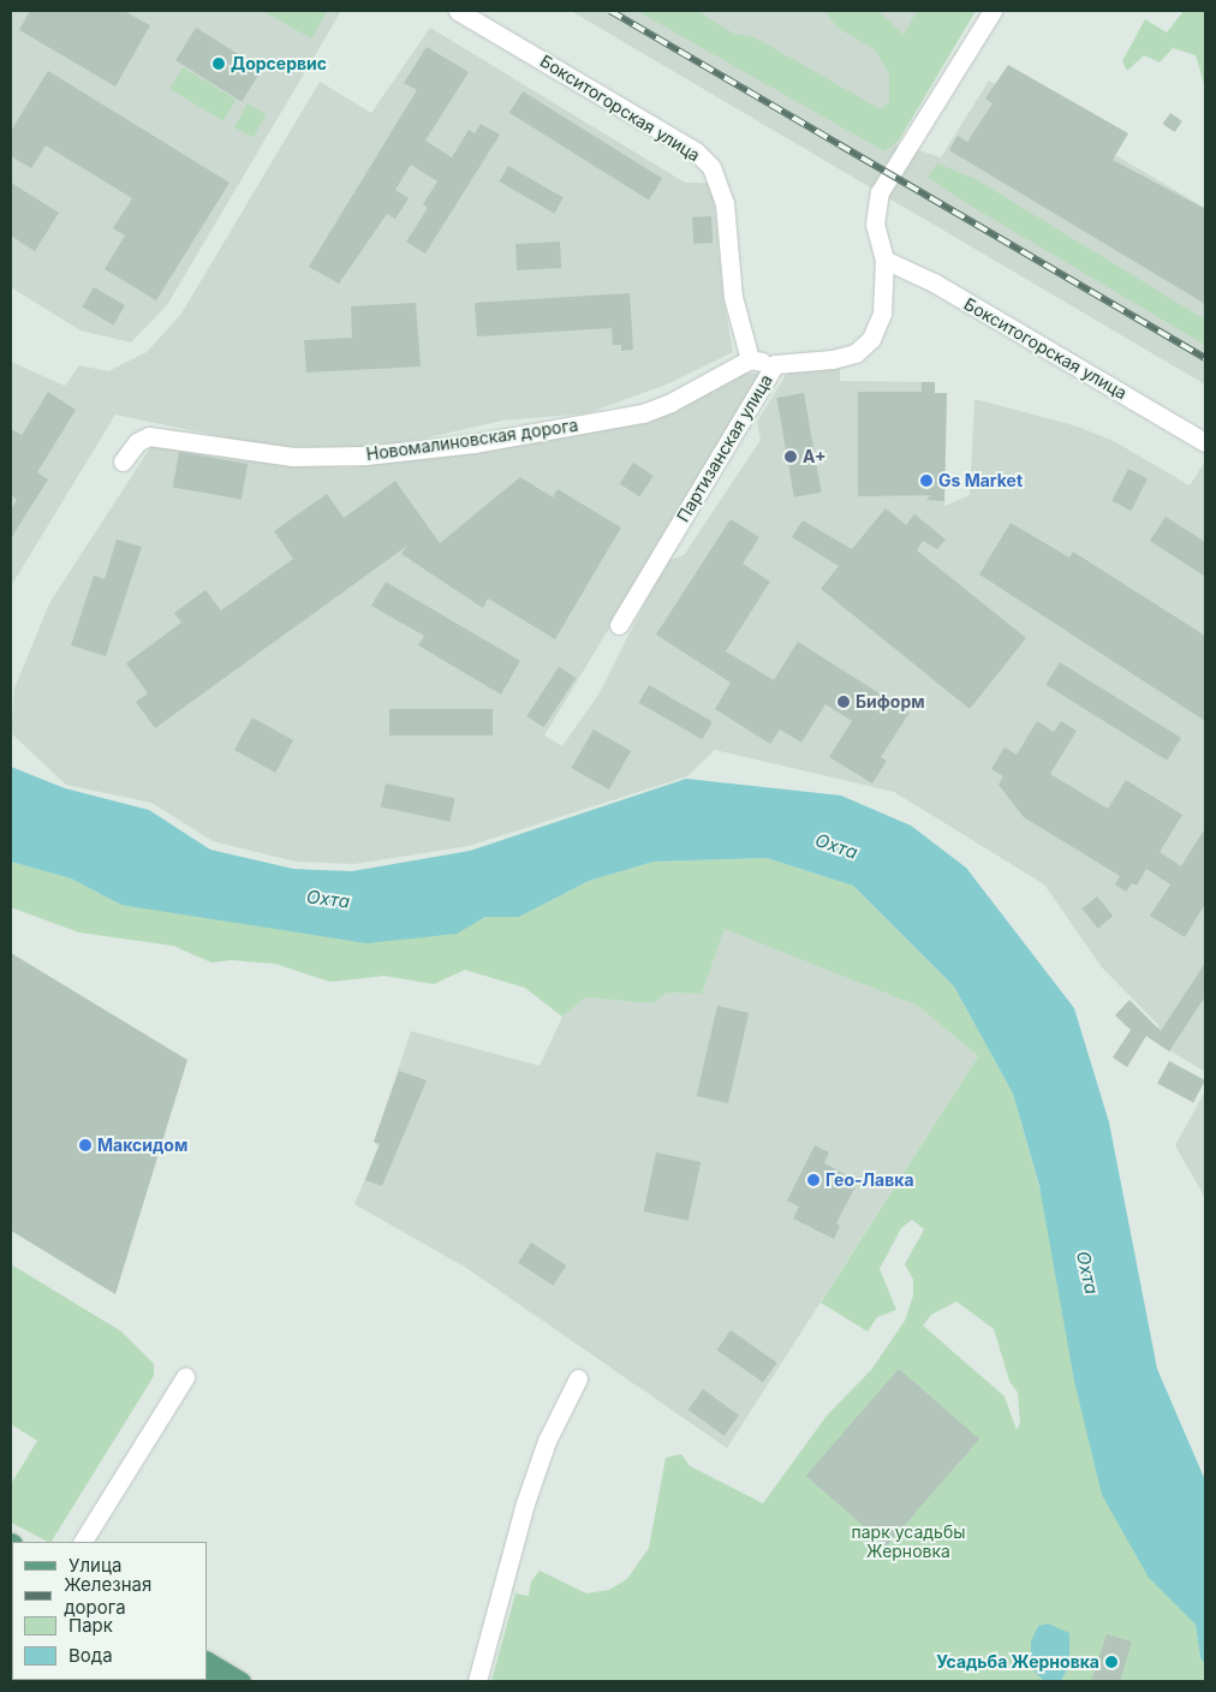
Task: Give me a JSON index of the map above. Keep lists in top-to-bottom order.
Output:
{
  "streets": {
    "street": ["Бокситогорская улица", "Новомалиновская дорога", "Партизанская улица"]
  },
  "crossings": [
    ["Бокситогорская улица", "Новомалиновская дорога"],
    ["Бокситогорская улица", "Партизанская улица"]
  ],
  "water": ["Охта"],
  "parks": ["парк усадьбы Жерновка"],
  "places": [
    "Дорсервис",
    "А+",
    "Gs Market",
    "Биформ",
    "Максидом",
    "Гео-Лавка",
    "Усадьба Жерновка"
  ],
  "legend": [
    "Улица",
    "Железная дорога",
    "Парк",
    "Вода"
  ]
}
